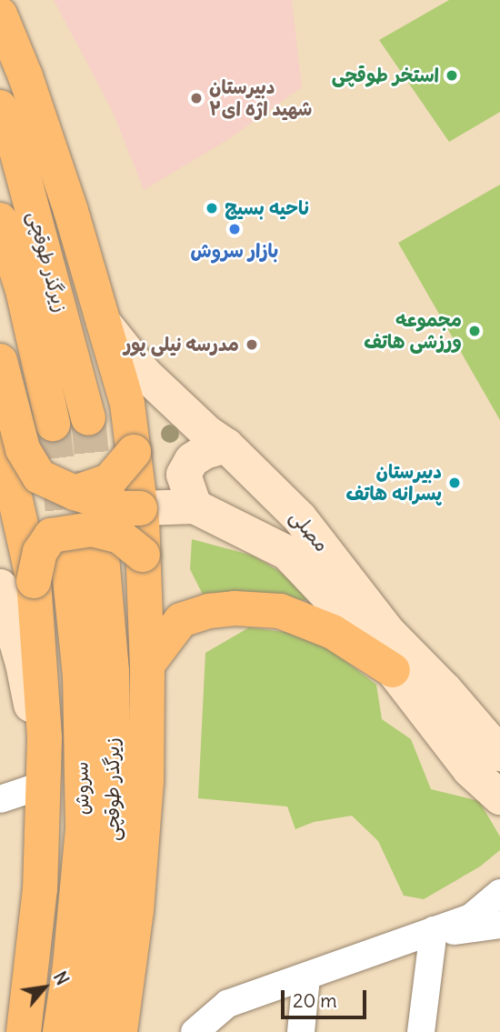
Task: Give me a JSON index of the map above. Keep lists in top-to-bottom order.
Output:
{
  "streets": {
    "main road": ["زیرگذر طوقچی", "مصلی", "سروش"]
  },
  "places": [
    "استخر طوقچی",
    "دبیرستان شهید اژه ای۲",
    "ناحیه بسیج",
    "بازار سروش",
    "مجموعه ورزشی هاتف",
    "مدرسه نیلی پور",
    "دبیرستان پسرانه هاتف"
  ],
  "scale_bar": "20 m",
  "north": "top right"
}
